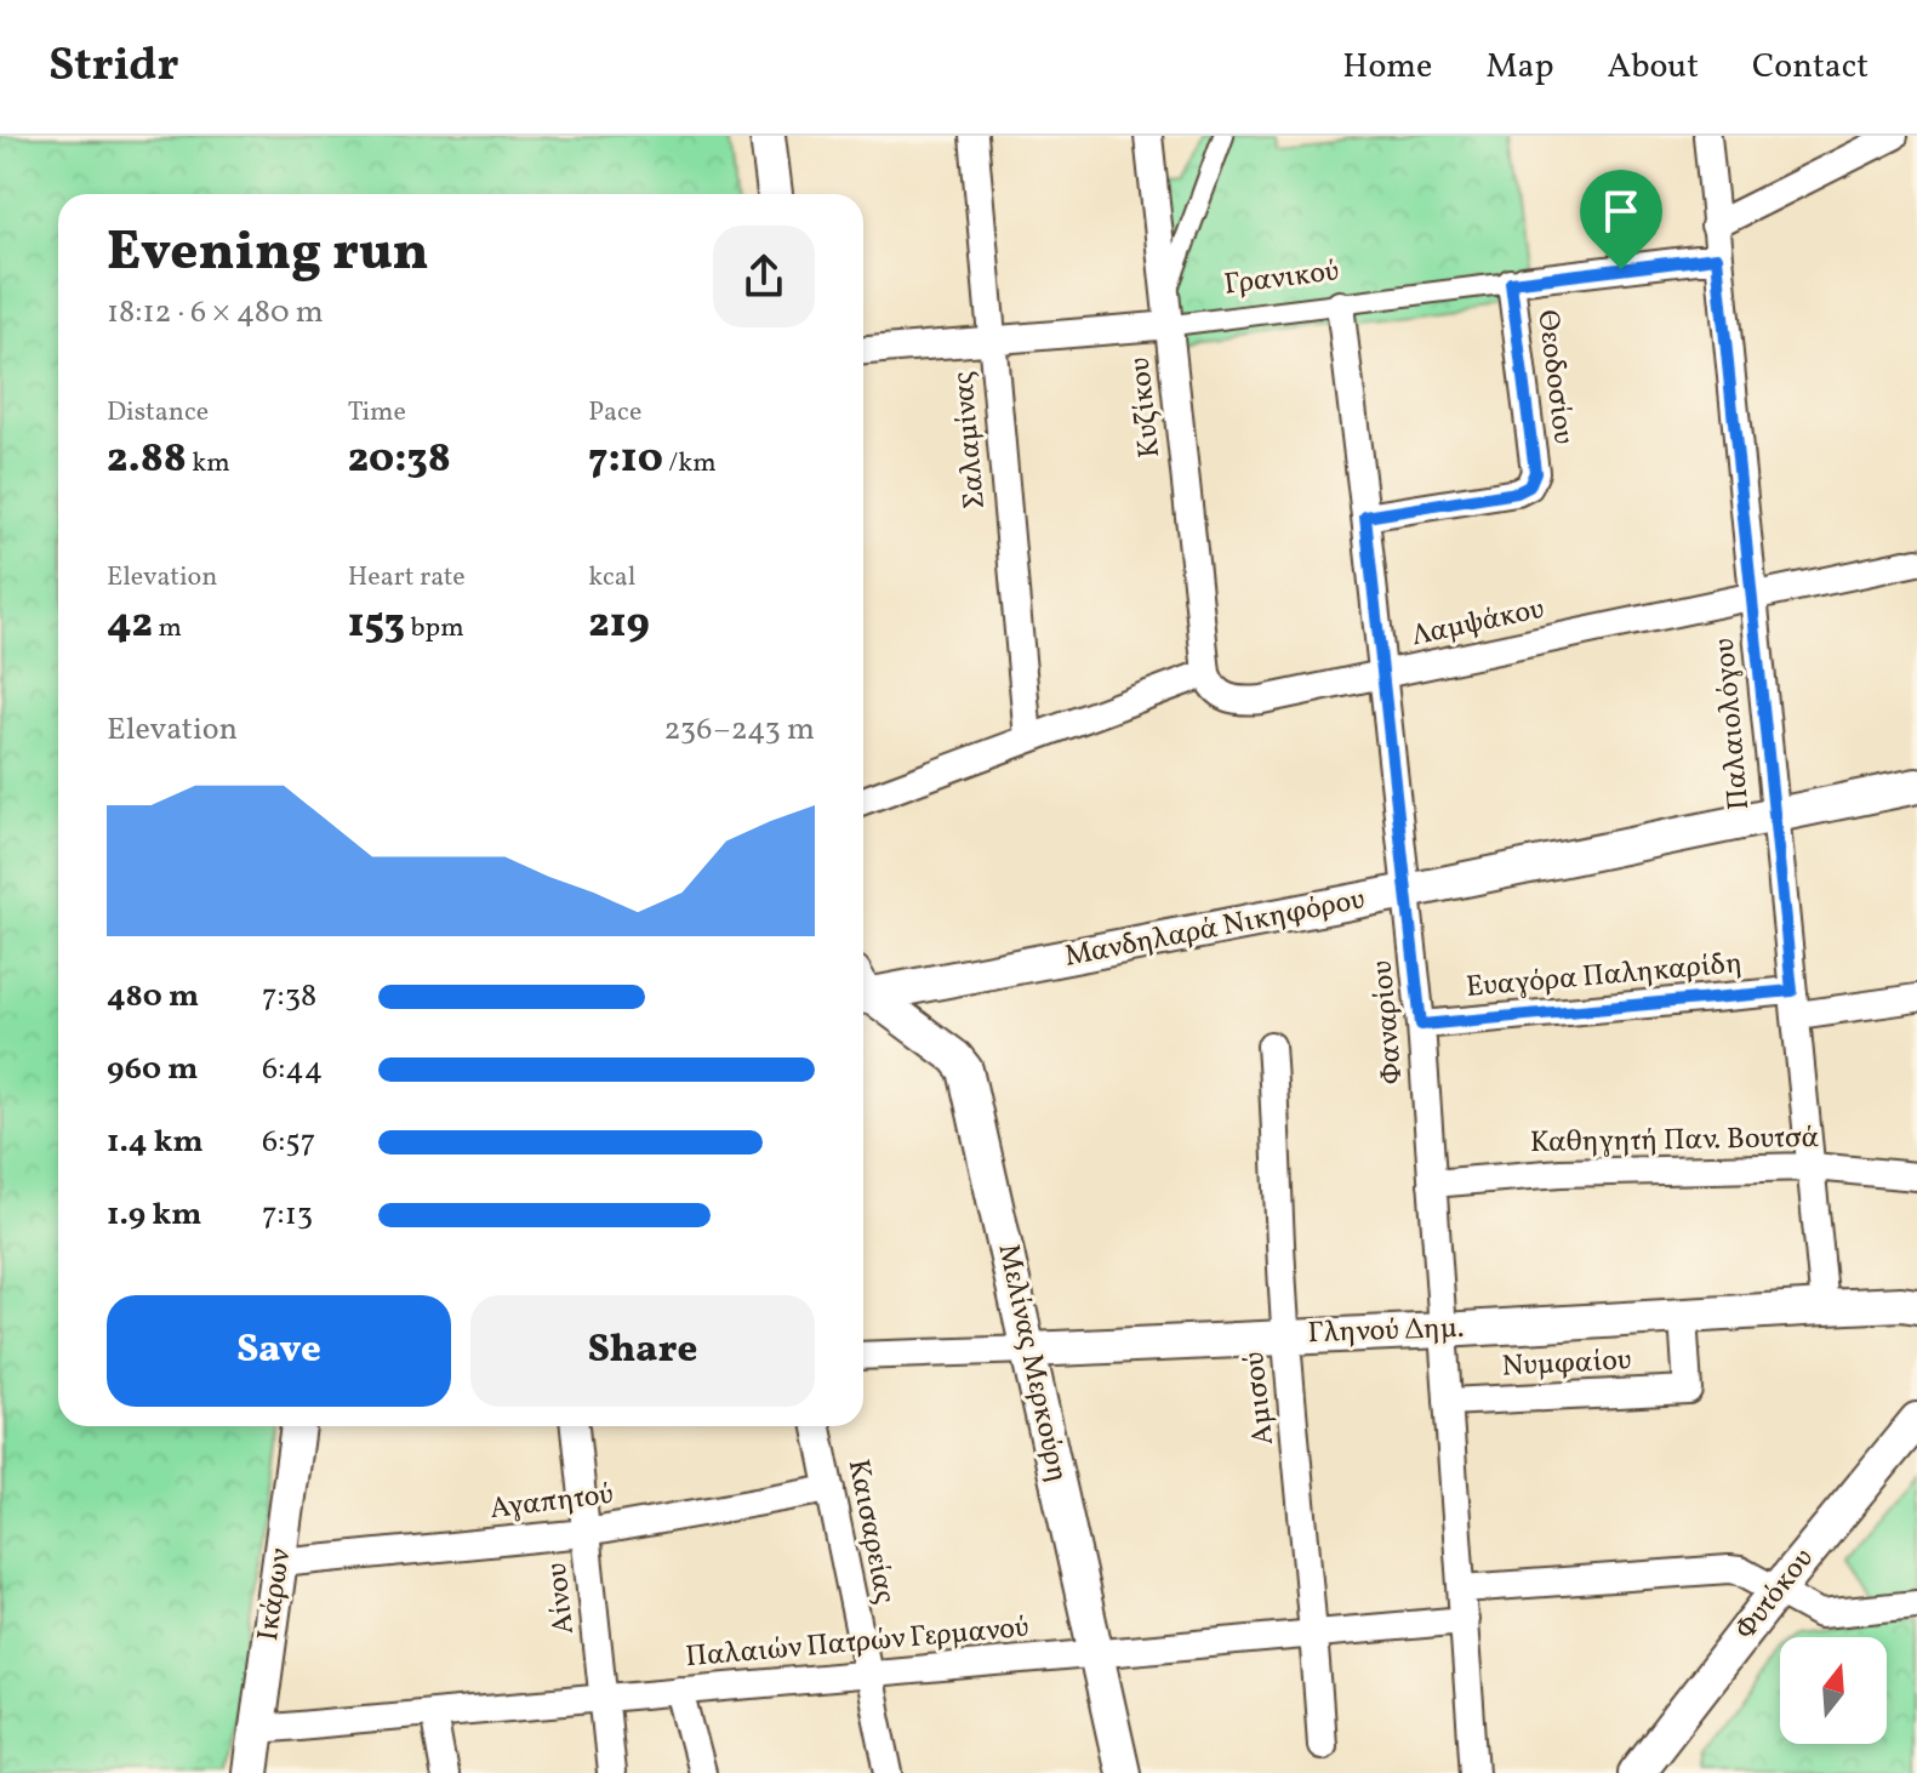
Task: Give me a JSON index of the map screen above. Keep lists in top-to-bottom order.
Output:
{
  "streets": {
    "street": [
      "Γρανικού",
      "Θεοδοσίου",
      "Κυζίκου",
      "Σαλαμίνας",
      "Λαμψάκου",
      "Παλαιολόγου",
      "Μανδηλαρά Νικηφόρου",
      "Ευαγόρα Παληκαρίδη",
      "Φαναρίου",
      "Καθηγητή Παν. Βουτσά",
      "Γληνού Δημ.",
      "Μελίνας Μερκούρη",
      "Νυμφαίου",
      "Αμισού",
      "Αγαπητού",
      "Καισαρείας",
      "Ικάρων",
      "Φυτόκου",
      "Αίνου",
      "Παλαιών Πατρών Γερμανού"
    ]
  },
  "crossings": [
    ["Γρανικού", "Θεοδοσίου"],
    ["Γρανικού", "Κυζίκου"],
    ["Γρανικού", "Σαλαμίνας"],
    ["Γρανικού", "Παλαιολόγου"],
    ["Γρανικού", "Φαναρίου"],
    ["Θεοδοσίου", "Φαναρίου"],
    ["Κυζίκου", "Λαμψάκου"],
    ["Λαμψάκου", "Παλαιολόγου"],
    ["Λαμψάκου", "Φαναρίου"],
    ["Παλαιολόγου", "Μανδηλαρά Νικηφόρου"],
    ["Παλαιολόγου", "Ευαγόρα Παληκαρίδη"],
    ["Παλαιολόγου", "Καθηγητή Παν. Βουτσά"],
    ["Παλαιολόγου", "Γληνού Δημ."],
    ["Μανδηλαρά Νικηφόρου", "Φαναρίου"],
    ["Ευαγόρα Παληκαρίδη", "Φαναρίου"],
    ["Φαναρίου", "Καθηγητή Παν. Βουτσά"],
    ["Φαναρίου", "Γληνού Δημ."],
    ["Φαναρίου", "Νυμφαίου"],
    ["Φαναρίου", "Παλαιών Πατρών Γερμανού"],
    ["Γληνού Δημ.", "Μελίνας Μερκούρη"],
    ["Γληνού Δημ.", "Νυμφαίου"],
    ["Γληνού Δημ.", "Αμισού"],
    ["Μελίνας Μερκούρη", "Παλαιών Πατρών Γερμανού"],
    ["Αμισού", "Παλαιών Πατρών Γερμανού"],
    ["Αγαπητού", "Καισαρείας"],
    ["Αγαπητού", "Ικάρων"],
    ["Αγαπητού", "Αίνου"],
    ["Καισαρείας", "Παλαιών Πατρών Γερμανού"],
    ["Ικάρων", "Παλαιών Πατρών Γερμανού"],
    ["Αίνου", "Παλαιών Πατρών Γερμανού"]
  ],
  "north": "top",
  "page": {
    "header": "Stridr",
    "nav": [
      "Home",
      "Map",
      "About",
      "Contact"
    ],
    "heading": ["Evening run", "18:12 · 6 × 480 m"],
    "stats": [
      ["Distance", "2.88 km"],
      ["Time", "20:38"],
      ["Pace", "7:10 /km"],
      ["Elevation", "42 m"],
      ["Heart rate", "153 bpm"],
      ["kcal", "219"]
    ],
    "chart": ["Elevation", "236–243 m"],
    "list": [
      {
        "name": "480 m",
        "note": "7:38"
      },
      {
        "name": "960 m",
        "note": "6:44"
      },
      {
        "name": "1.4 km",
        "note": "6:57"
      },
      {
        "name": "1.9 km",
        "note": "7:13"
      }
    ],
    "buttons": ["Save", "Share"]
  }
}
